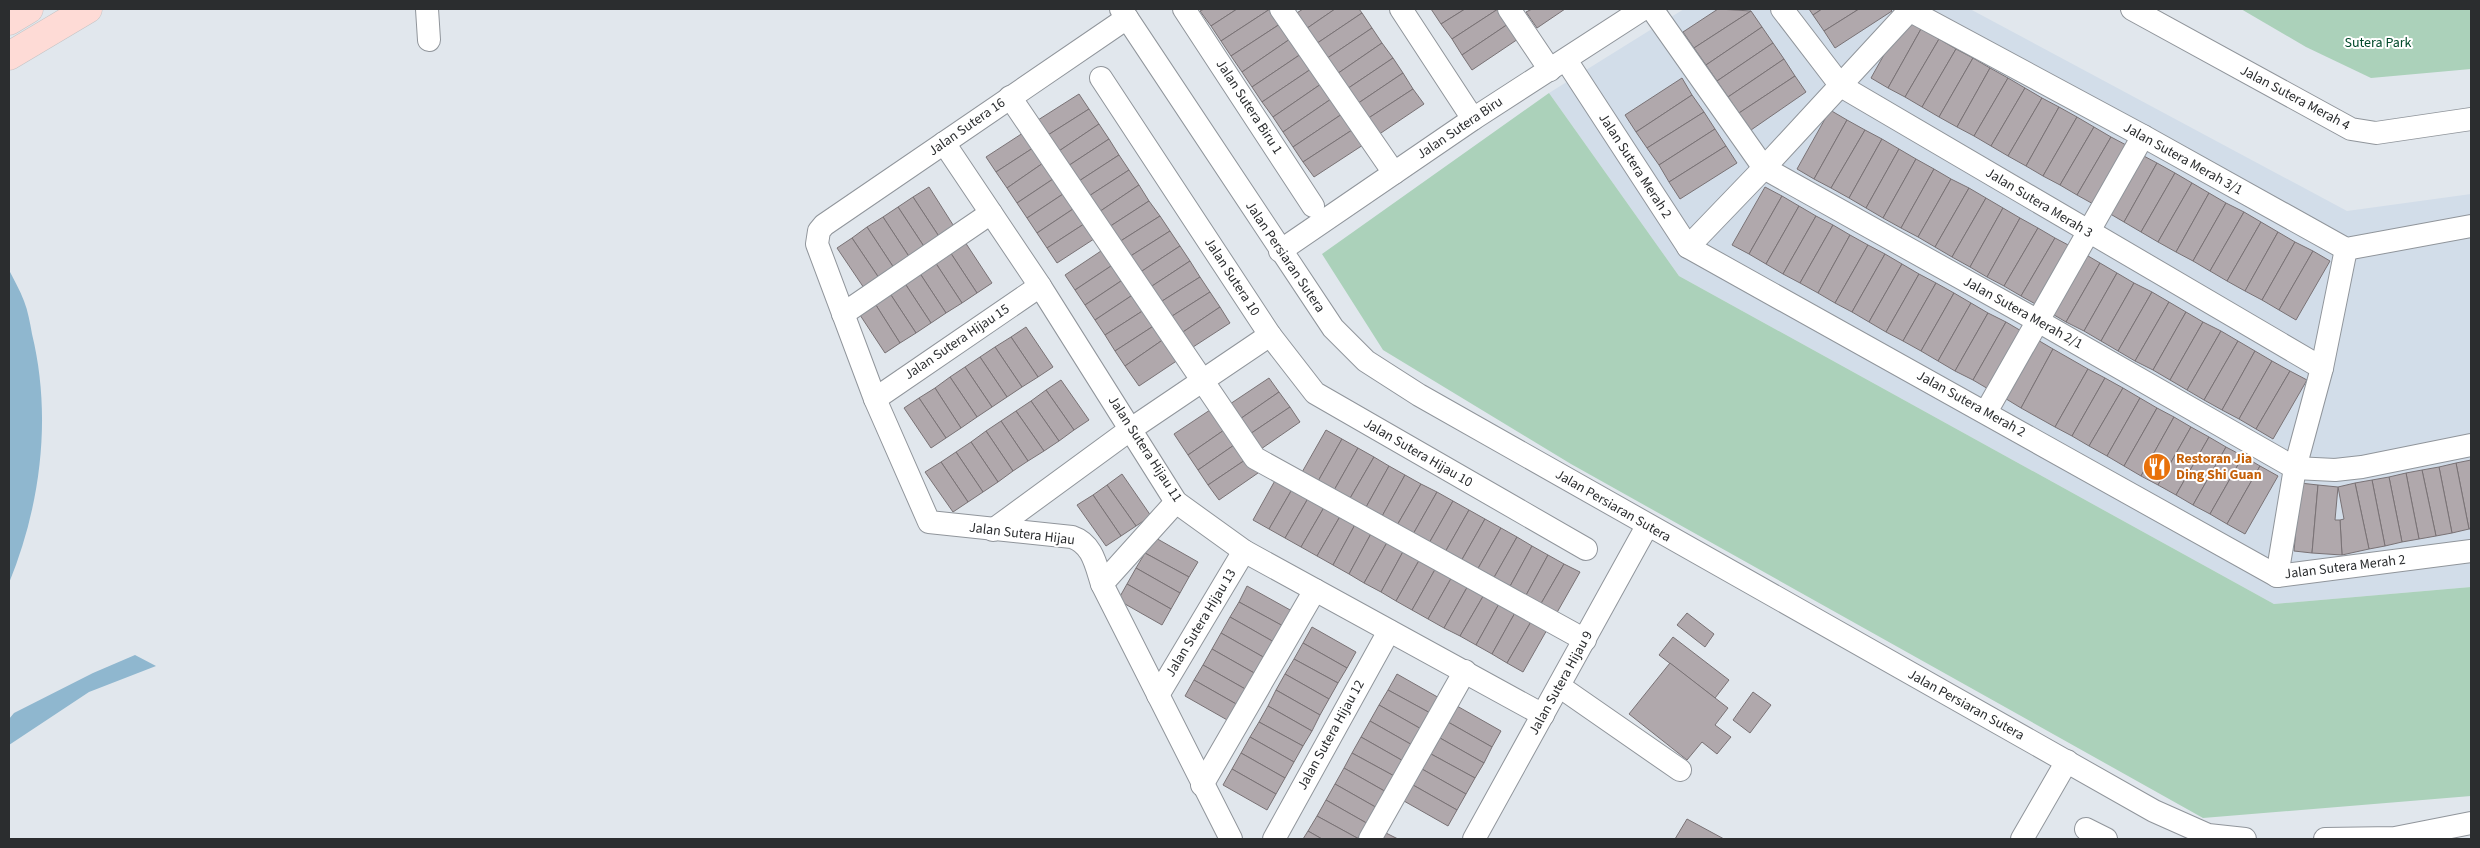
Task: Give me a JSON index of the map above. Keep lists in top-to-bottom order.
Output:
{
  "streets": {
    "street": [
      "Jalan Sutera Merah 4",
      "Jalan Sutera Biru 1",
      "Jalan Sutera 16",
      "Jalan Sutera Biru",
      "Jalan Sutera Merah 3/1",
      "Jalan Sutera Merah 2",
      "Jalan Sutera Merah 3",
      "Jalan Persiaran Sutera",
      "Jalan Sutera 10",
      "Jalan Sutera Merah 2/1",
      "Jalan Sutera Hijau 15",
      "Jalan Sutera Hijau 11",
      "Jalan Sutera Hijau 10",
      "Jalan Sutera Hijau",
      "Jalan Sutera Hijau 13",
      "Jalan Sutera Hijau 9",
      "Jalan Sutera Hijau 12"
    ]
  },
  "crossings": [
    ["Jalan Sutera 16", "Jalan Persiaran Sutera"],
    ["Jalan Sutera 16", "Jalan Sutera Hijau 11"],
    ["Jalan Sutera 16", "Jalan Sutera Hijau"],
    ["Jalan Sutera Biru", "Jalan Sutera Merah 2"],
    ["Jalan Sutera Biru", "Jalan Persiaran Sutera"],
    ["Jalan Persiaran Sutera", "Jalan Sutera Hijau 9"],
    ["Jalan Sutera 10", "Jalan Sutera Hijau 10"],
    ["Jalan Sutera Hijau 15", "Jalan Sutera Hijau 11"],
    ["Jalan Sutera Hijau 15", "Jalan Sutera Hijau"],
    ["Jalan Sutera Hijau 11", "Jalan Sutera Hijau 13"],
    ["Jalan Sutera Hijau 11", "Jalan Sutera Hijau 9"],
    ["Jalan Sutera Hijau 11", "Jalan Sutera Hijau 12"],
    ["Jalan Sutera Hijau", "Jalan Sutera Hijau 13"]
  ],
  "parks": ["Sutera Park"],
  "places": {
    "restaurant": ["Restoran Jia Ding Shi Guan"]
  }
}
